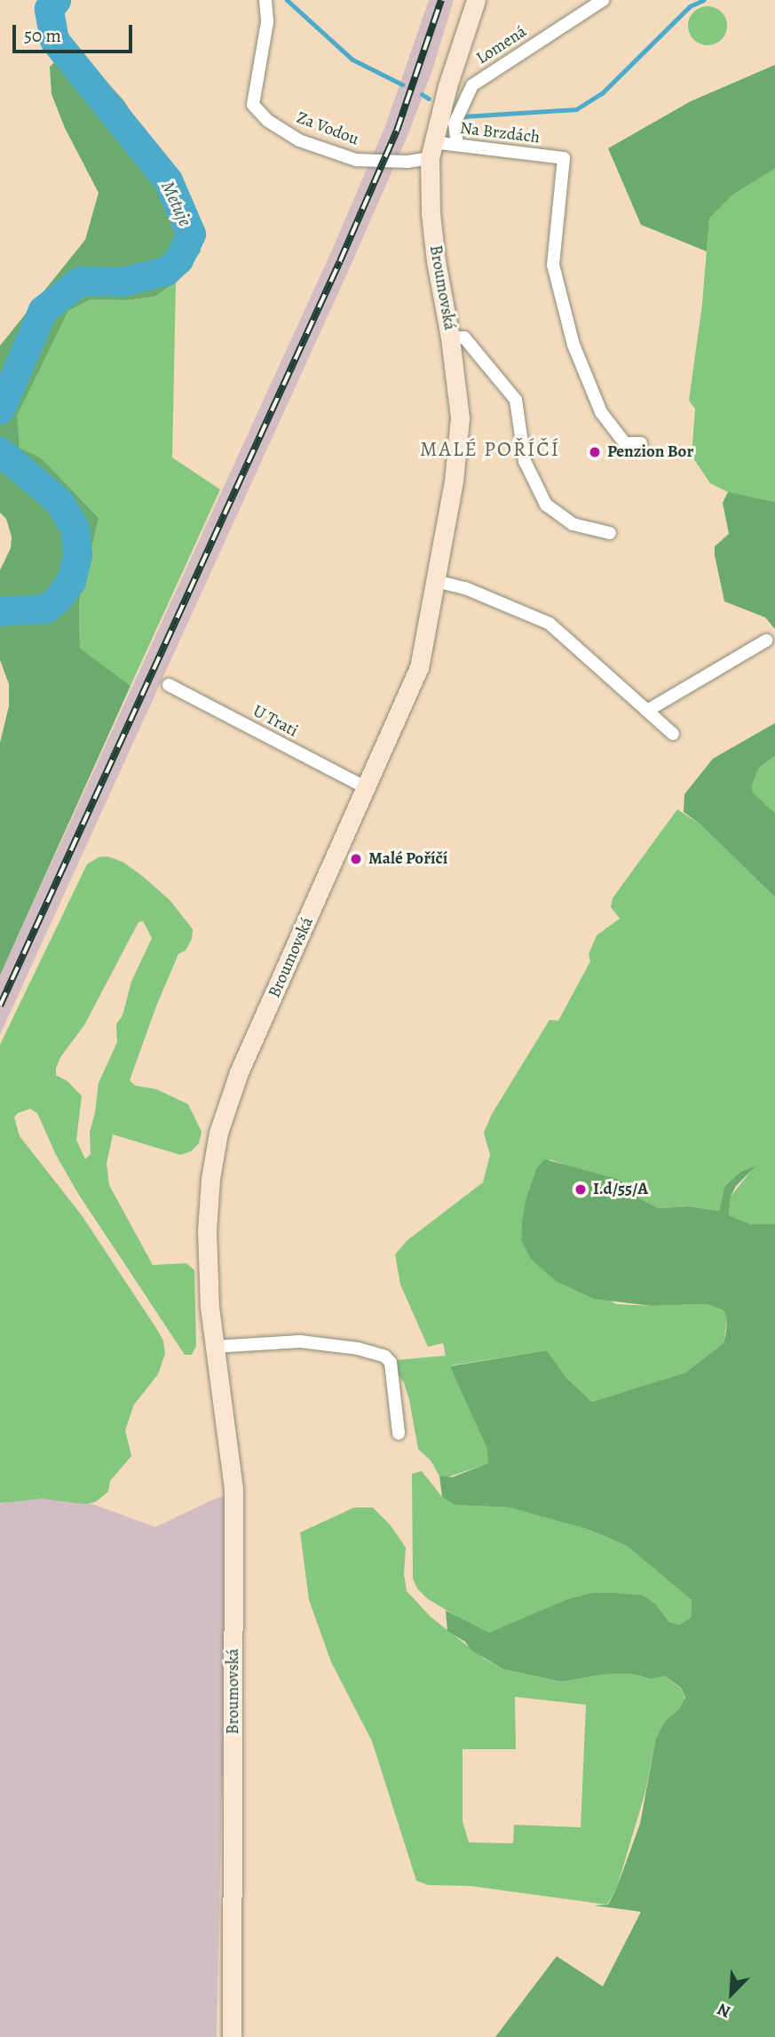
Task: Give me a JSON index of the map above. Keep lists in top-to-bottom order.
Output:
{
  "streets": {
    "main road": ["Broumovská"],
    "street": [
      "Lomená",
      "Za Vodou",
      "Na Brzdách",
      "U Trati"
    ]
  },
  "crossings": [
    ["Lomená", "Na Brzdách"],
    ["Za Vodou", "Na Brzdách"],
    ["Za Vodou", "Broumovská"],
    ["Na Brzdách", "Broumovská"],
    ["Broumovská", "U Trati"]
  ],
  "districts": ["MALÉ POŘÍČÍ"],
  "water": ["Metuje"],
  "places": ["Penzion Bor", "Malé Poříčí", "I.d/55/A"],
  "scale_bar": "50 m",
  "north": "bottom left"
}
